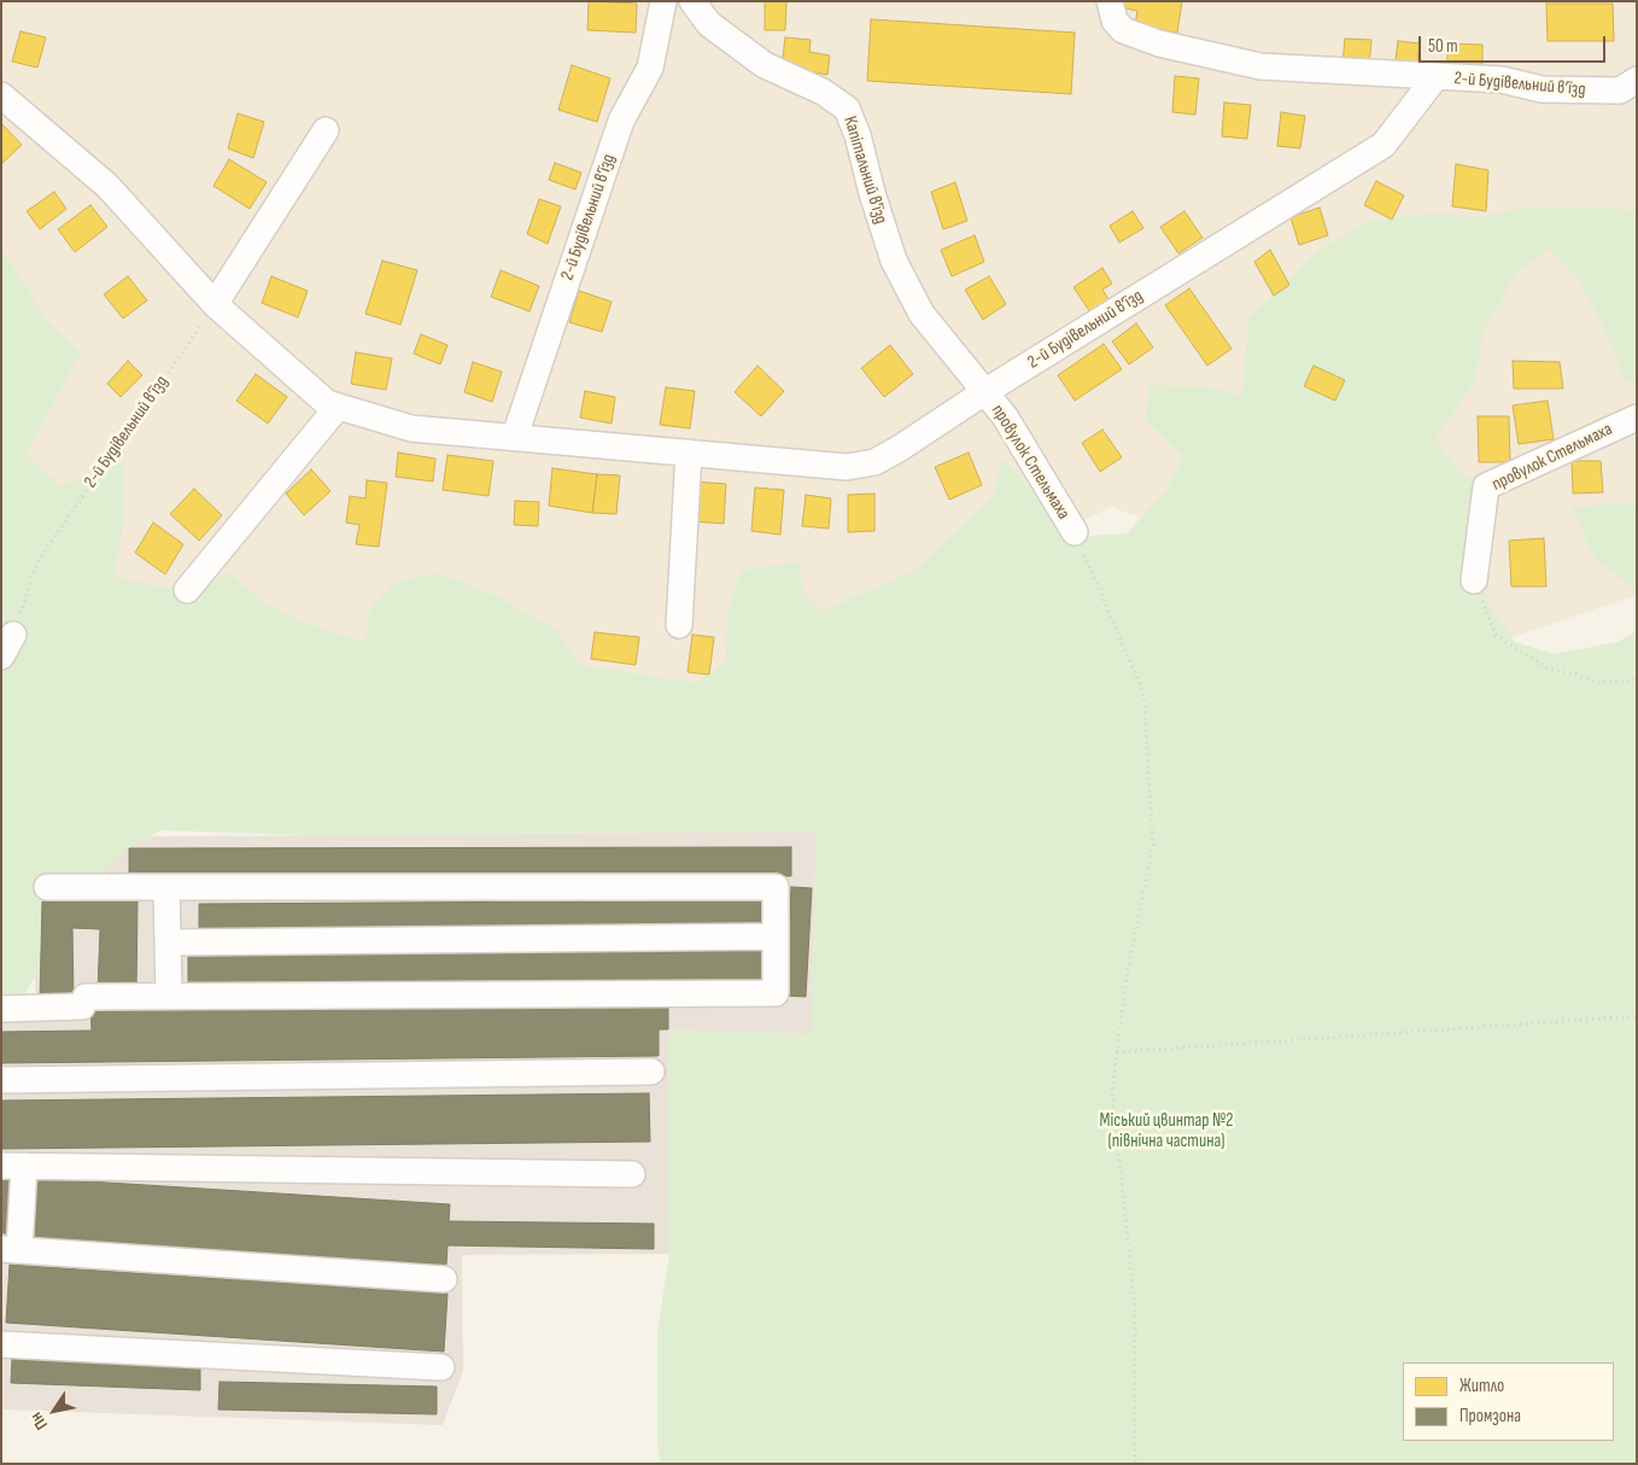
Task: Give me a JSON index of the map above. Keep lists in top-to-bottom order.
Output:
{
  "streets": {
    "street": ["2-й Будівельний в’їзд", "Капітальний в'їзд", "провулок Стельмаха"]
  },
  "crossings": [
    ["2-й Будівельний в’їзд", "Капітальний в'їзд"],
    ["2-й Будівельний в’їзд", "провулок Стельмаха"],
    ["Капітальний в'їзд", "провулок Стельмаха"]
  ],
  "parks": ["Міський цвинтар №2 (північна частина)"],
  "legend": ["Житло", "Промзона"],
  "scale_bar": "50 m",
  "north": "bottom left"
}
